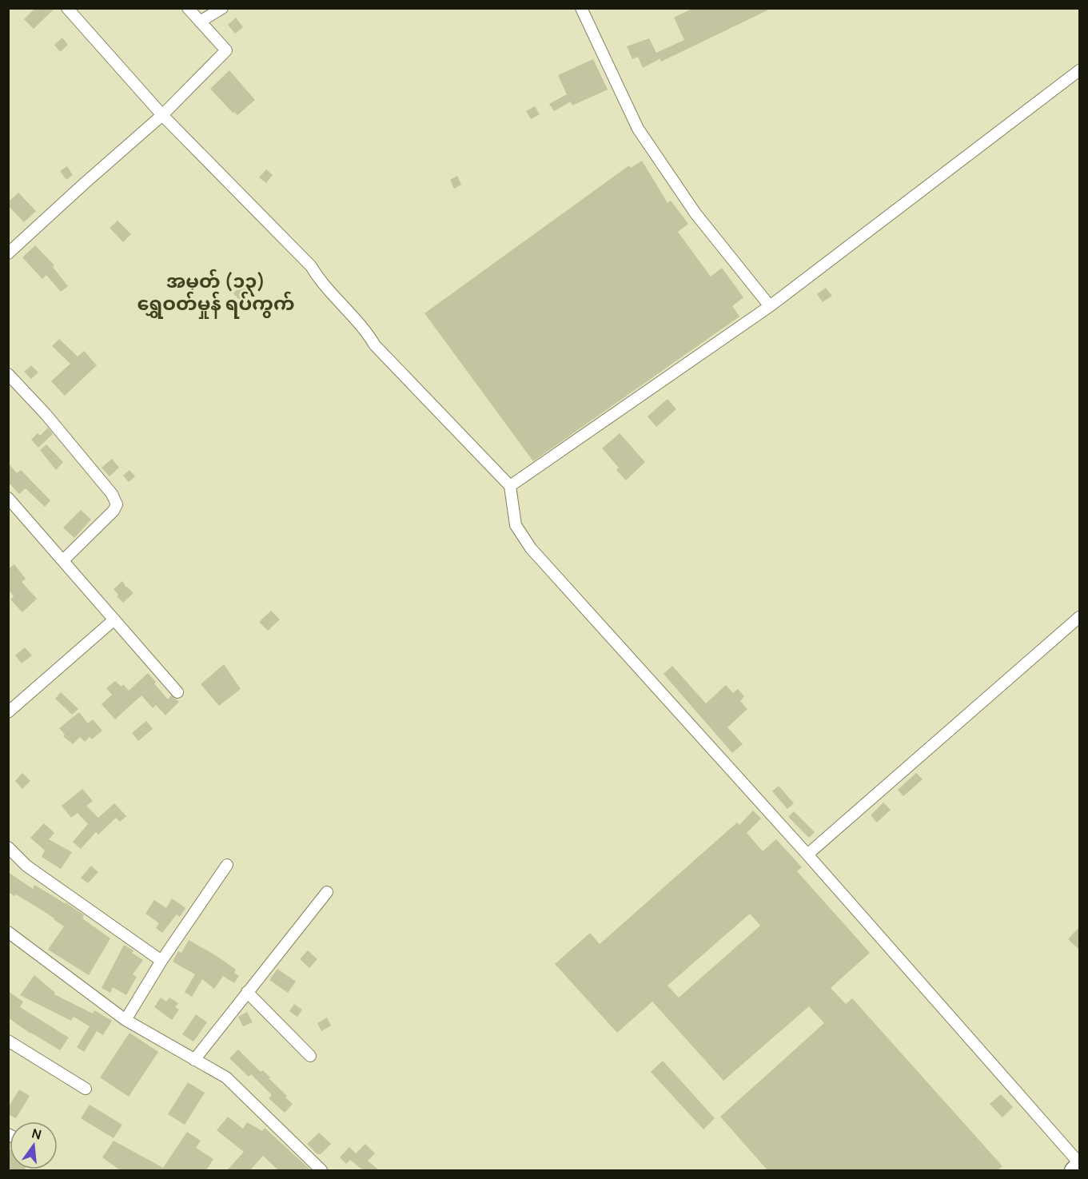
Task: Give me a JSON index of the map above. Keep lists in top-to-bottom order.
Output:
{
  "districts": ["အမှတ် (၁၃) ရွှေဝတ်မှုန် ရပ်ကွက်"],
  "north": "top"
}
